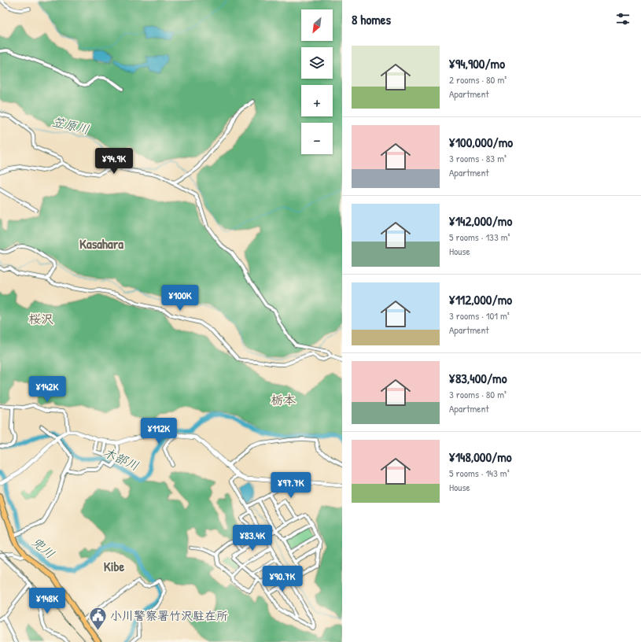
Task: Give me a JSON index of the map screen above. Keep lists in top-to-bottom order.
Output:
{
  "districts": [
    "Kasahara",
    "桜沢",
    "栃本",
    "Kibe"
  ],
  "water": ["笠原川", "木部川", "兜川"],
  "places": {
    "public building": ["小川警察署竹沢駐在所"]
  },
  "north": "bottom left",
  "page": {
    "heading": "8 homes",
    "map_buttons": ["+", "−"],
    "list": [
      {
        "name": "¥94,900/mo",
        "note": "2 rooms · 80 m² · Apartment"
      },
      {
        "name": "¥100,000/mo",
        "note": "3 rooms · 83 m² · Apartment"
      },
      {
        "name": "¥142,000/mo",
        "note": "5 rooms · 133 m² · House"
      },
      {
        "name": "¥112,000/mo",
        "note": "3 rooms · 101 m² · Apartment"
      },
      {
        "name": "¥83,400/mo",
        "note": "3 rooms · 80 m² · Apartment"
      },
      {
        "name": "¥148,000/mo",
        "note": "5 rooms · 143 m² · House"
      }
    ],
    "price": [
      "¥94.9K",
      "¥100K",
      "¥142K",
      "¥112K",
      "¥97.7K",
      "¥83.4K",
      "¥90.7K",
      "¥148K"
    ]
  }
}
